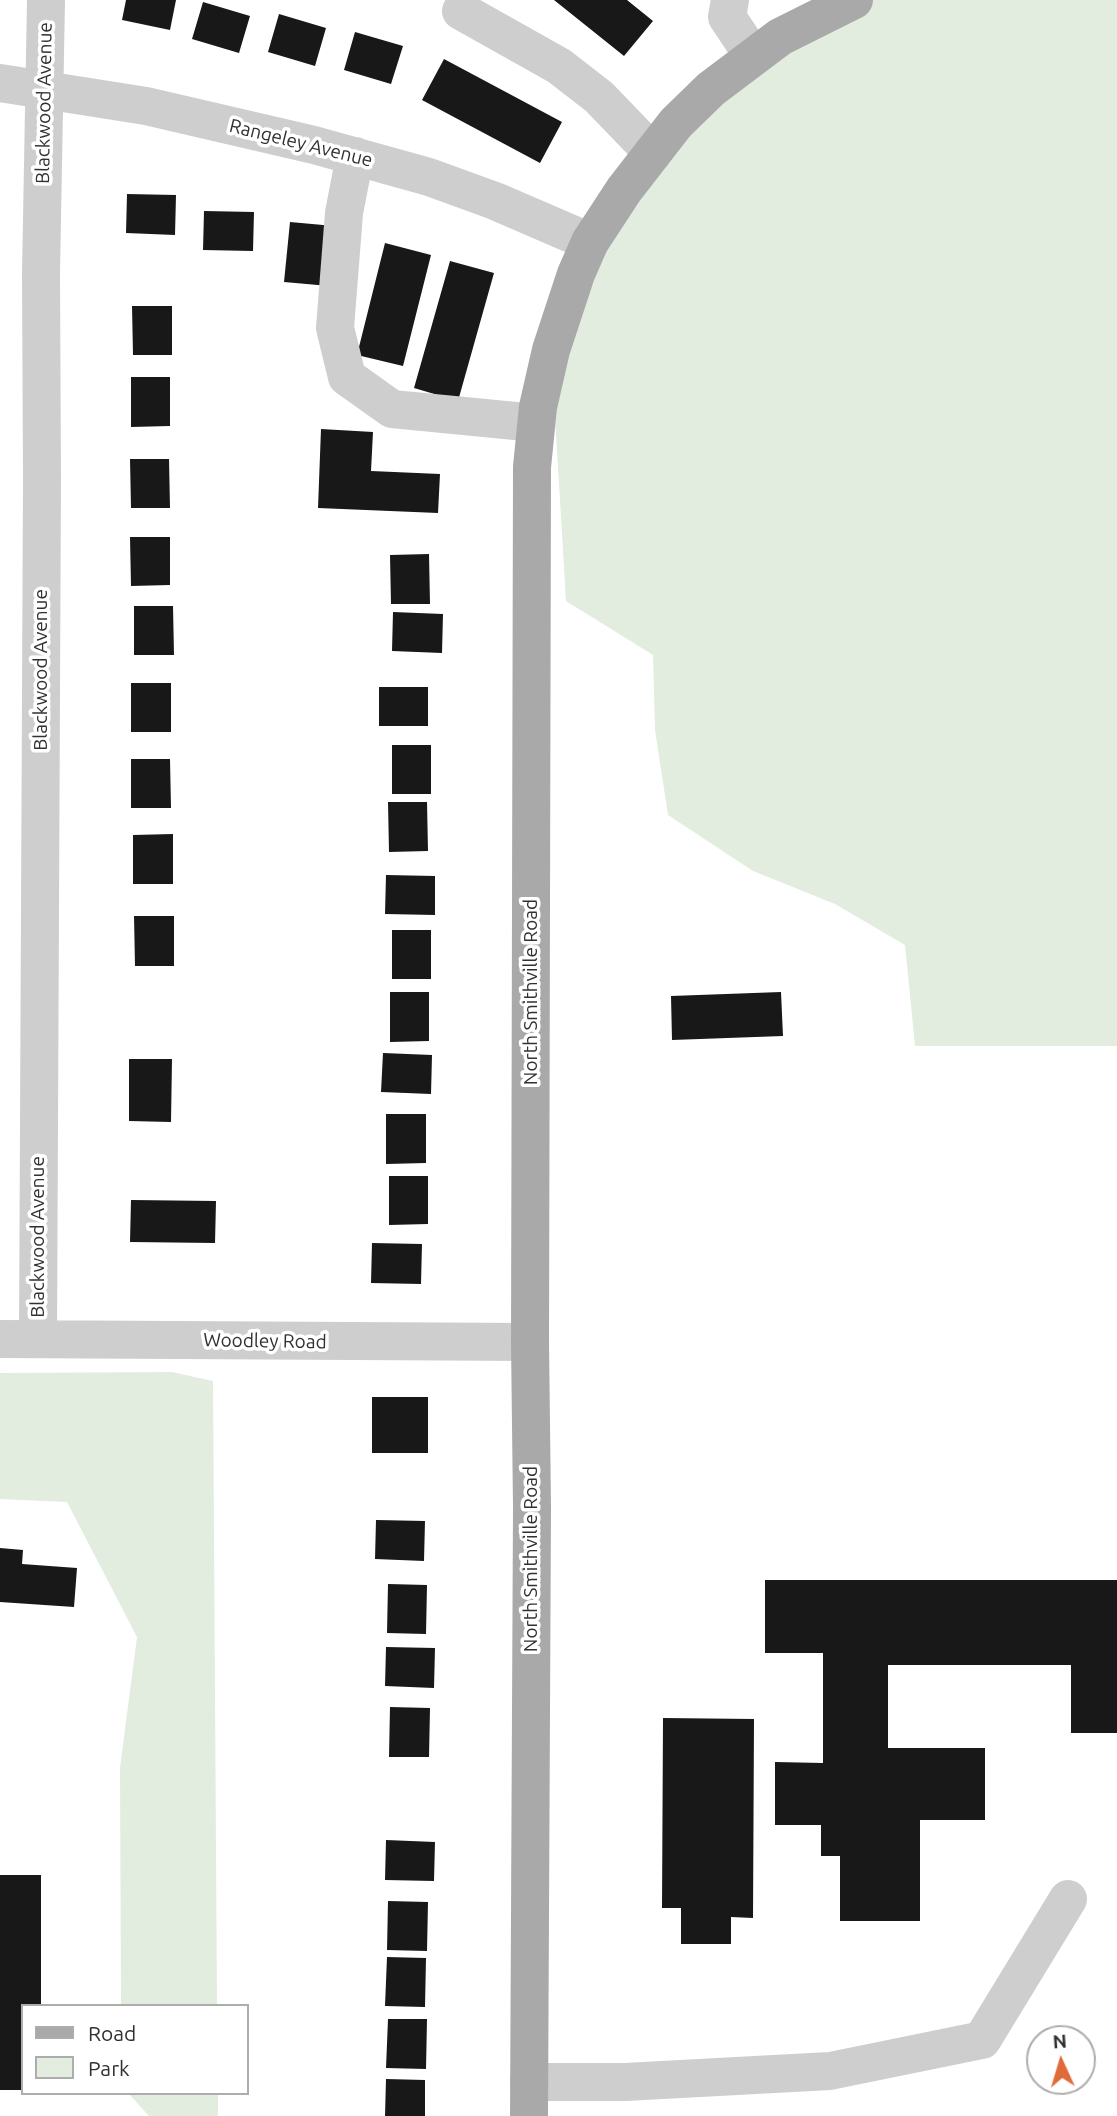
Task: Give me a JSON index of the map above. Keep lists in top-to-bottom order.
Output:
{
  "streets": {
    "main road": ["North Smithville Road"],
    "street": ["Blackwood Avenue", "Rangeley Avenue", "Woodley Road"]
  },
  "crossings": [
    ["Blackwood Avenue", "Rangeley Avenue"],
    ["Blackwood Avenue", "Woodley Road"],
    ["Rangeley Avenue", "North Smithville Road"],
    ["North Smithville Road", "Woodley Road"]
  ],
  "legend": ["Road", "Park"],
  "north": "top"
}
